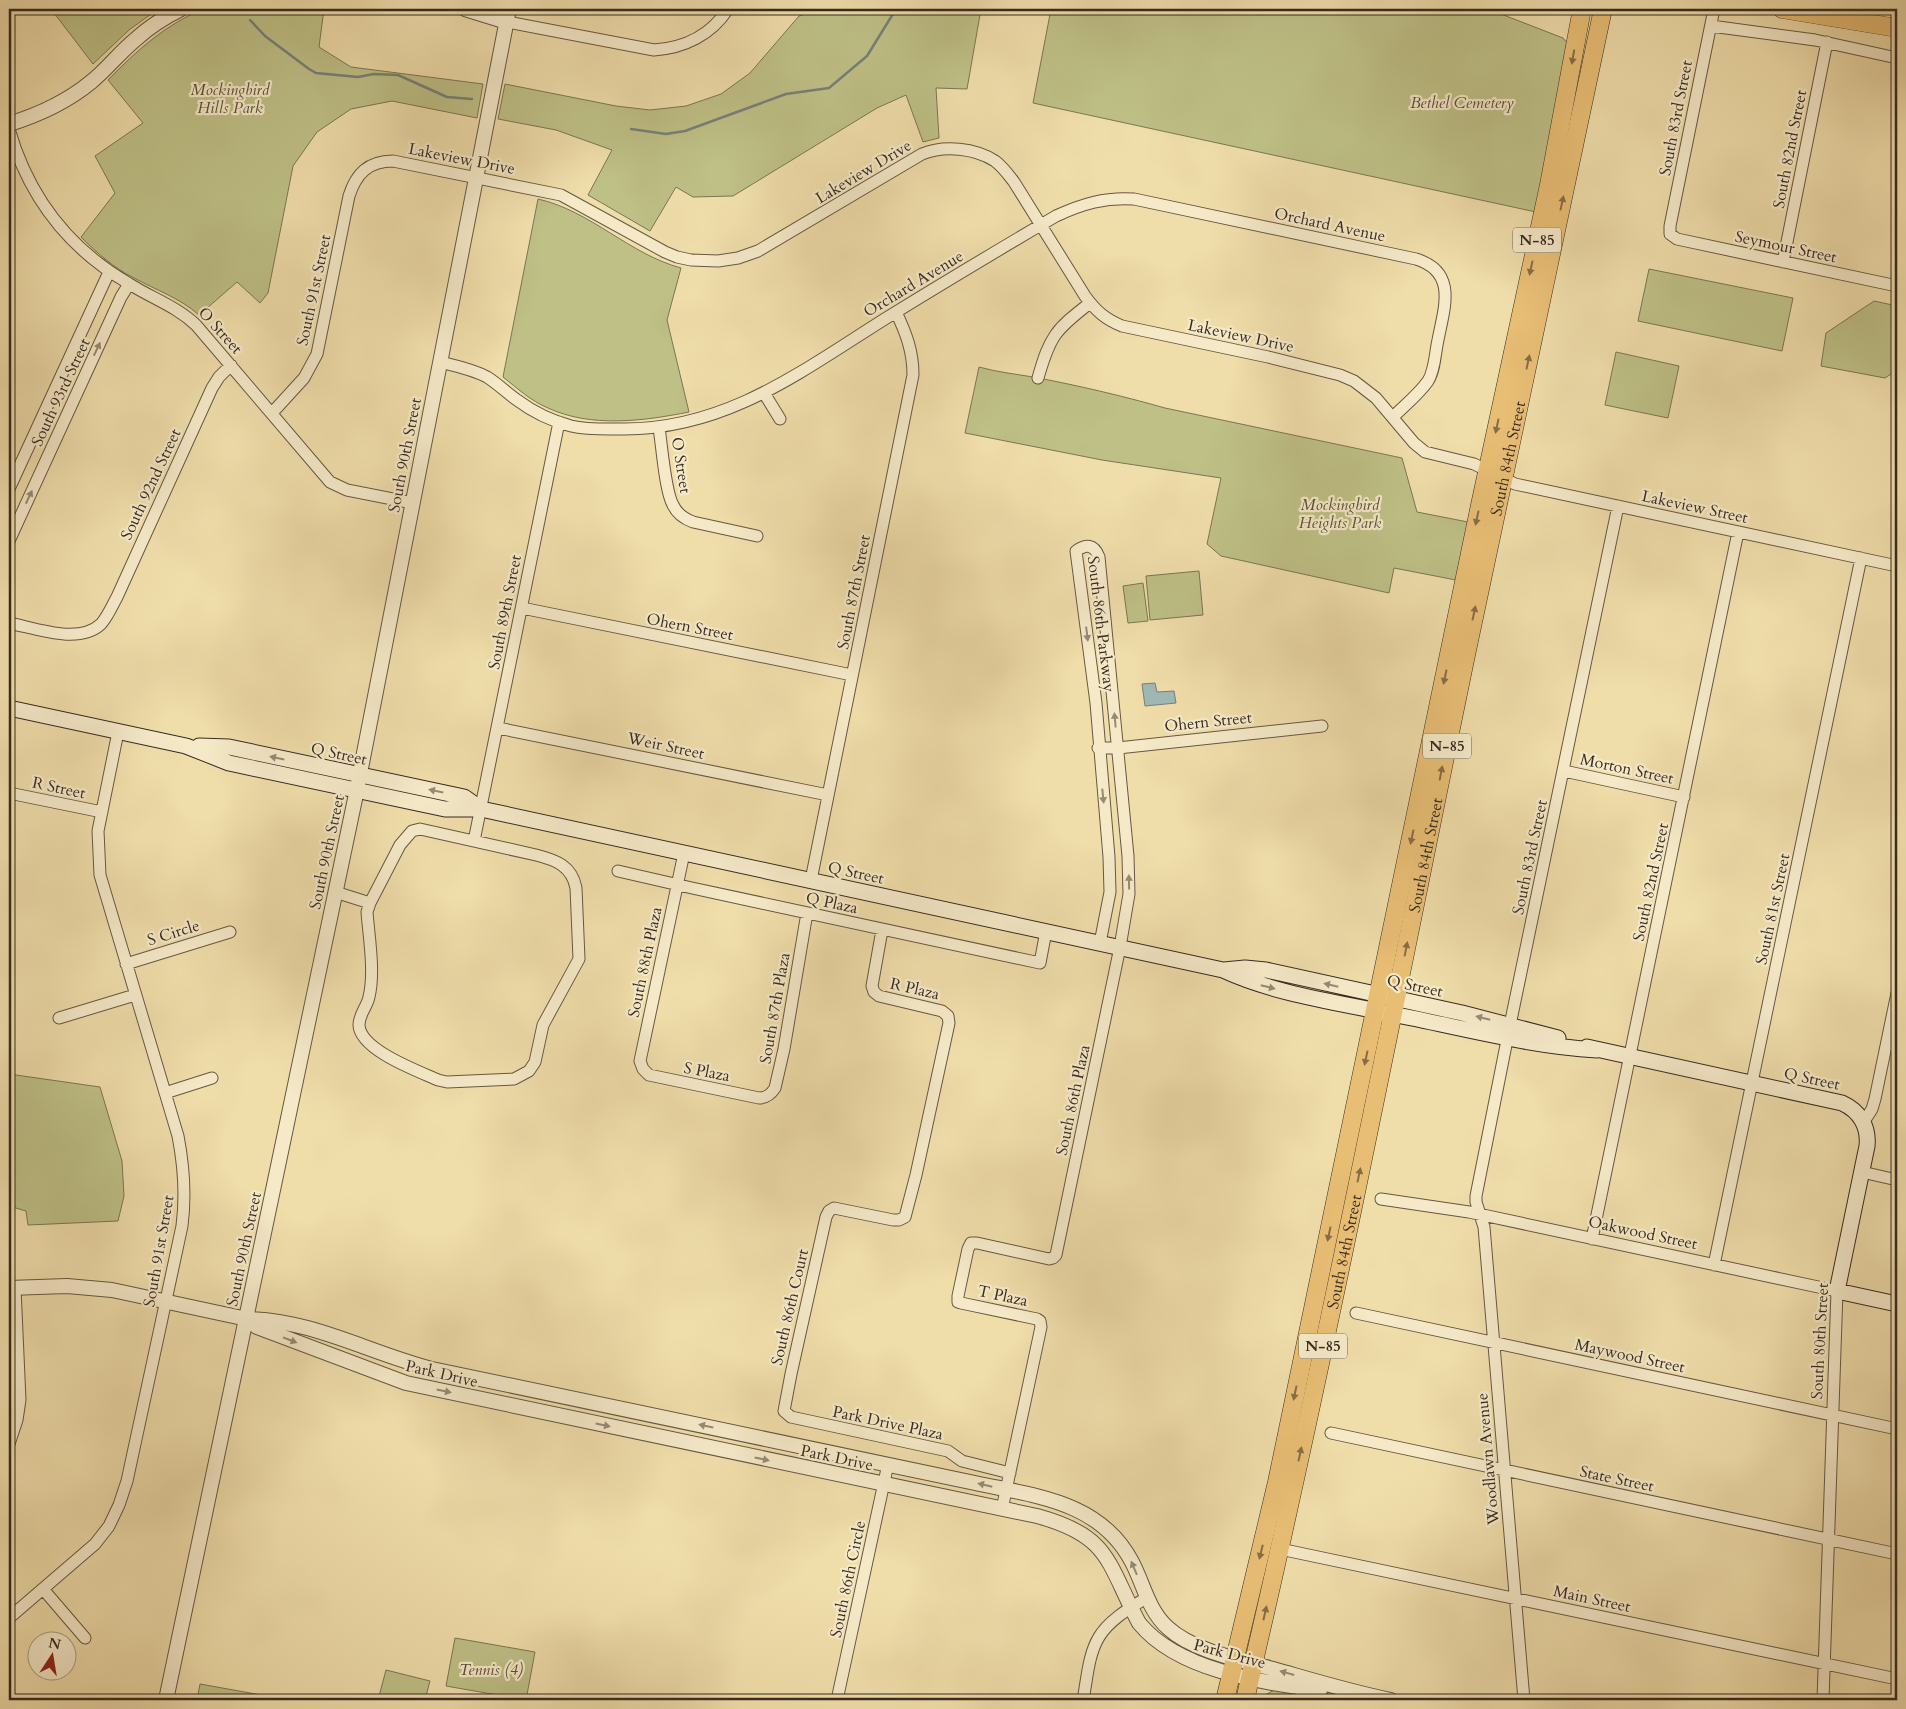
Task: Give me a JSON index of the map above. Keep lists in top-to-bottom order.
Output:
{
  "streets": {
    "main road": [
      "N-85",
      "South 84th Street",
      "Q Street",
      "Oakwood Street",
      "South 80th Street"
    ],
    "street": [
      "South 83rd Street",
      "South 82nd Street",
      "Lakeview Drive",
      "Orchard Avenue",
      "Seymour Street",
      "South 91st Street",
      "O Street",
      "South 93rd Street",
      "South 90th Street",
      "South 92nd Street",
      "Lakeview Street",
      "South 87th Street",
      "South 89th Street",
      "South 86th Parkway",
      "Ohern Street",
      "Weir Street",
      "Morton Street",
      "R Street",
      "Q Plaza",
      "South 81st Street",
      "S Circle",
      "South 88th Plaza",
      "R Plaza",
      "South 87th Plaza",
      "S Plaza",
      "South 86th Plaza",
      "T Plaza",
      "South 86th Court",
      "Maywood Street",
      "Park Drive",
      "Park Drive Plaza",
      "Woodlawn Avenue",
      "State Street",
      "South 86th Circle",
      "Main Street"
    ]
  },
  "crossings": [
    ["South 83rd Street", "Seymour Street"],
    ["South 83rd Street", "Lakeview Street"],
    ["South 83rd Street", "Q Street"],
    ["South 83rd Street", "Morton Street"],
    ["South 83rd Street", "Oakwood Street"],
    ["South 83rd Street", "Woodlawn Avenue"],
    ["South 82nd Street", "Seymour Street"],
    ["South 82nd Street", "Lakeview Street"],
    ["South 82nd Street", "Q Street"],
    ["South 82nd Street", "Morton Street"],
    ["South 82nd Street", "Oakwood Street"],
    ["Lakeview Drive", "Orchard Avenue"],
    ["Lakeview Drive", "South 91st Street"],
    ["Lakeview Drive", "South 90th Street"],
    ["Lakeview Drive", "South 84th Street"],
    ["Lakeview Drive", "Lakeview Street"],
    ["Orchard Avenue", "O Street"],
    ["Orchard Avenue", "South 90th Street"],
    ["Orchard Avenue", "South 87th Street"],
    ["Orchard Avenue", "South 89th Street"],
    ["South 91st Street", "O Street"],
    ["South 91st Street", "Q Street"],
    ["South 91st Street", "R Street"],
    ["South 91st Street", "S Circle"],
    ["South 91st Street", "Park Drive"],
    ["O Street", "South 93rd Street"],
    ["O Street", "South 90th Street"],
    ["O Street", "South 92nd Street"],
    ["South 90th Street", "Q Street"],
    ["South 90th Street", "Park Drive"],
    ["South 84th Street", "Lakeview Street"],
    ["South 84th Street", "Q Street"],
    ["South 84th Street", "Park Drive"],
    ["South 84th Street", "Main Street"],
    ["Lakeview Street", "South 81st Street"],
    ["South 87th Street", "Ohern Street"],
    ["South 87th Street", "Weir Street"],
    ["South 87th Street", "Q Street"],
    ["South 89th Street", "Ohern Street"],
    ["South 89th Street", "Weir Street"],
    ["South 89th Street", "Q Street"],
    ["South 86th Parkway", "Ohern Street"],
    ["South 86th Parkway", "Q Street"],
    ["South 86th Parkway", "South 86th Plaza"],
    ["Q Street", "Q Plaza"],
    ["Q Street", "South 81st Street"],
    ["Q Street", "South 88th Plaza"],
    ["Q Street", "South 86th Plaza"],
    ["Q Street", "South 80th Street"],
    ["Q Plaza", "South 88th Plaza"],
    ["Q Plaza", "R Plaza"],
    ["Q Plaza", "South 87th Plaza"],
    ["South 81st Street", "Oakwood Street"],
    ["South 88th Plaza", "S Plaza"],
    ["R Plaza", "South 86th Court"],
    ["South 87th Plaza", "S Plaza"],
    ["South 86th Plaza", "T Plaza"],
    ["Oakwood Street", "South 80th Street"],
    ["Oakwood Street", "Woodlawn Avenue"],
    ["T Plaza", "Park Drive Plaza"],
    ["South 86th Court", "Park Drive Plaza"],
    ["South 80th Street", "Maywood Street"],
    ["South 80th Street", "State Street"],
    ["South 80th Street", "Main Street"],
    ["Maywood Street", "Woodlawn Avenue"],
    ["Park Drive", "South 86th Circle"],
    ["Woodlawn Avenue", "State Street"],
    ["Woodlawn Avenue", "Main Street"]
  ],
  "parks": [
    "Mockingbird Hills Park",
    "Bethel Cemetery",
    "Mockingbird Heights Park",
    "Tennis (4)"
  ],
  "north": "top"
}
